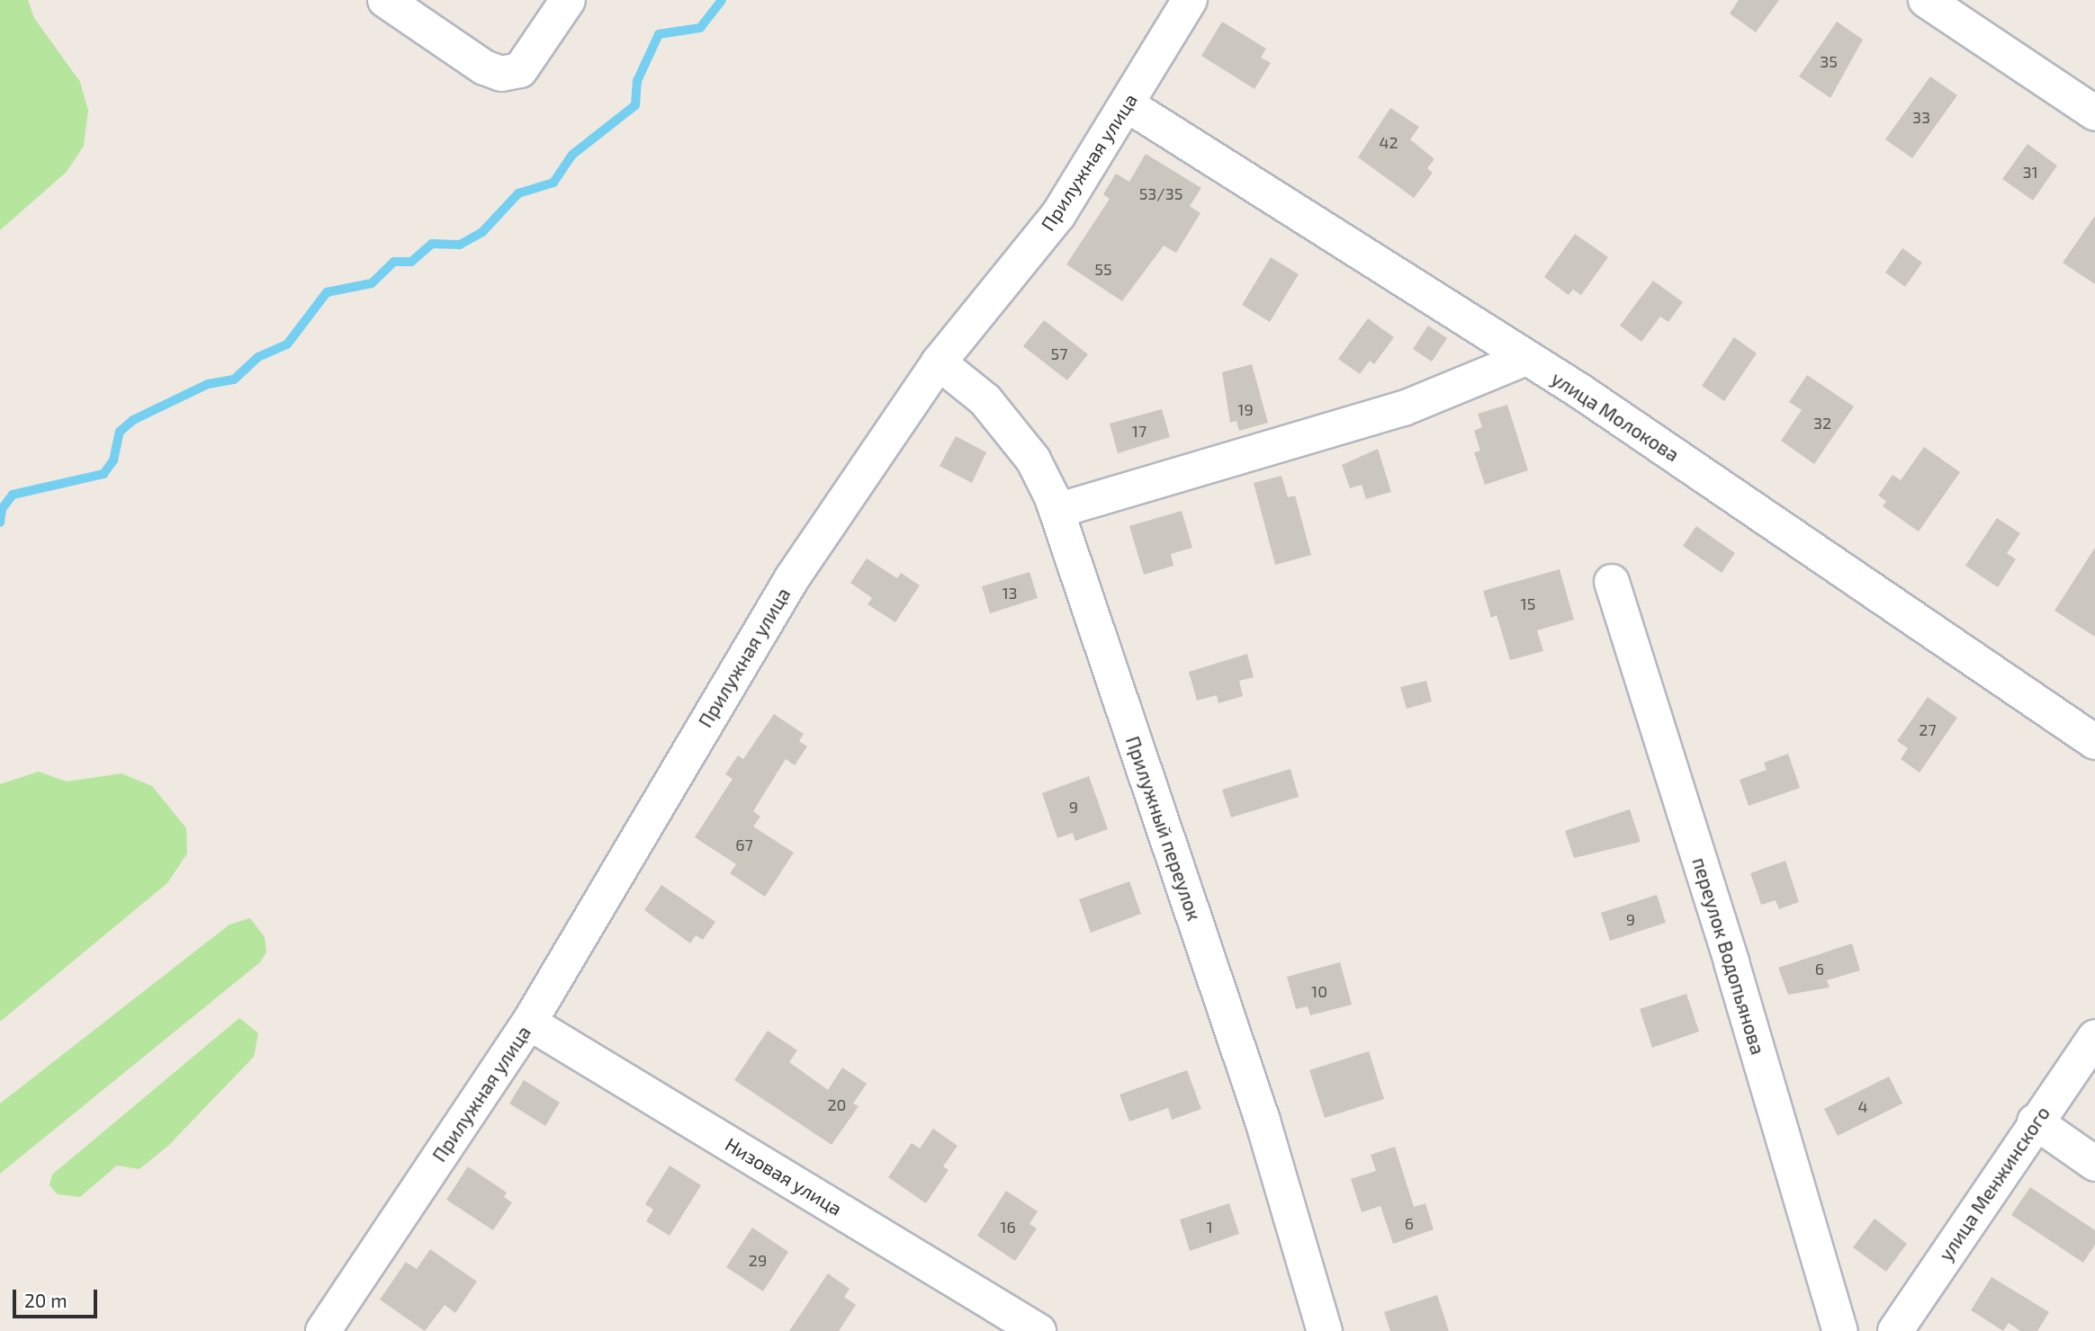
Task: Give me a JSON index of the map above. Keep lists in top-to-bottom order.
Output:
{
  "streets": {
    "street": [
      "Прилужная улица",
      "улица Молокова",
      "Прилужный переулок",
      "переулок Водопьянова",
      "Низовая улица",
      "улица Менжинского"
    ]
  },
  "crossings": [
    ["Прилужная улица", "улица Молокова"],
    ["Прилужная улица", "Прилужный переулок"],
    ["Прилужная улица", "Низовая улица"]
  ],
  "house_numbers": [
    "35",
    "33",
    "42",
    "31",
    "53/35",
    "55",
    "57",
    "19",
    "32",
    "17",
    "13",
    "15",
    "27",
    "9",
    "67",
    "9",
    "6",
    "10",
    "20",
    "4",
    "6",
    "16",
    "1",
    "29"
  ],
  "scale_bar": "20 m"
}
